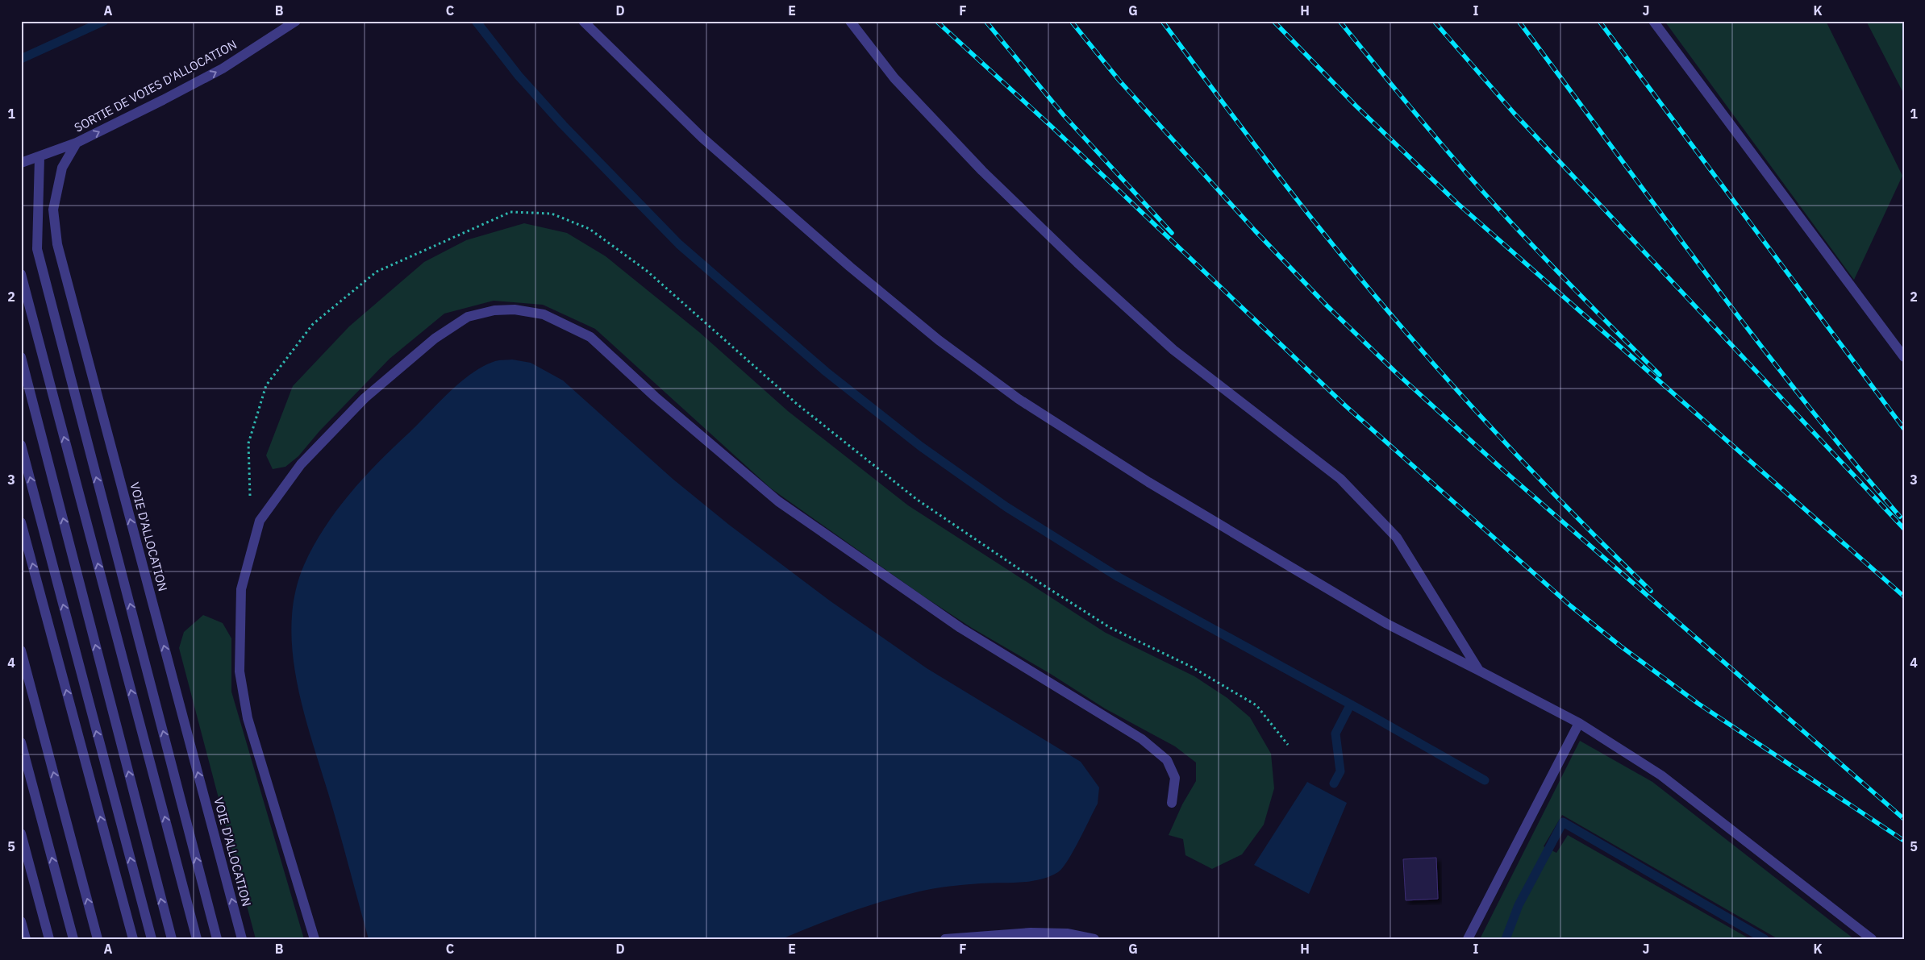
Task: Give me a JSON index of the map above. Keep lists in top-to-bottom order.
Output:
{
  "streets": {
    "lane": ["SORTIE DE VOIES D'ALLOCATION", "VOIE D'ALLOCATION"]
  },
  "crossings": [
    ["SORTIE DE VOIES D'ALLOCATION", "VOIE D'ALLOCATION"]
  ],
  "one_way": ["SORTIE DE VOIES D'ALLOCATION"],
  "grid": {
    "columns": [
      "A",
      "B",
      "C",
      "D",
      "E",
      "F",
      "G",
      "H",
      "I",
      "J",
      "K"
    ],
    "rows": [
      "1",
      "2",
      "3",
      "4",
      "5"
    ]
  }
}
